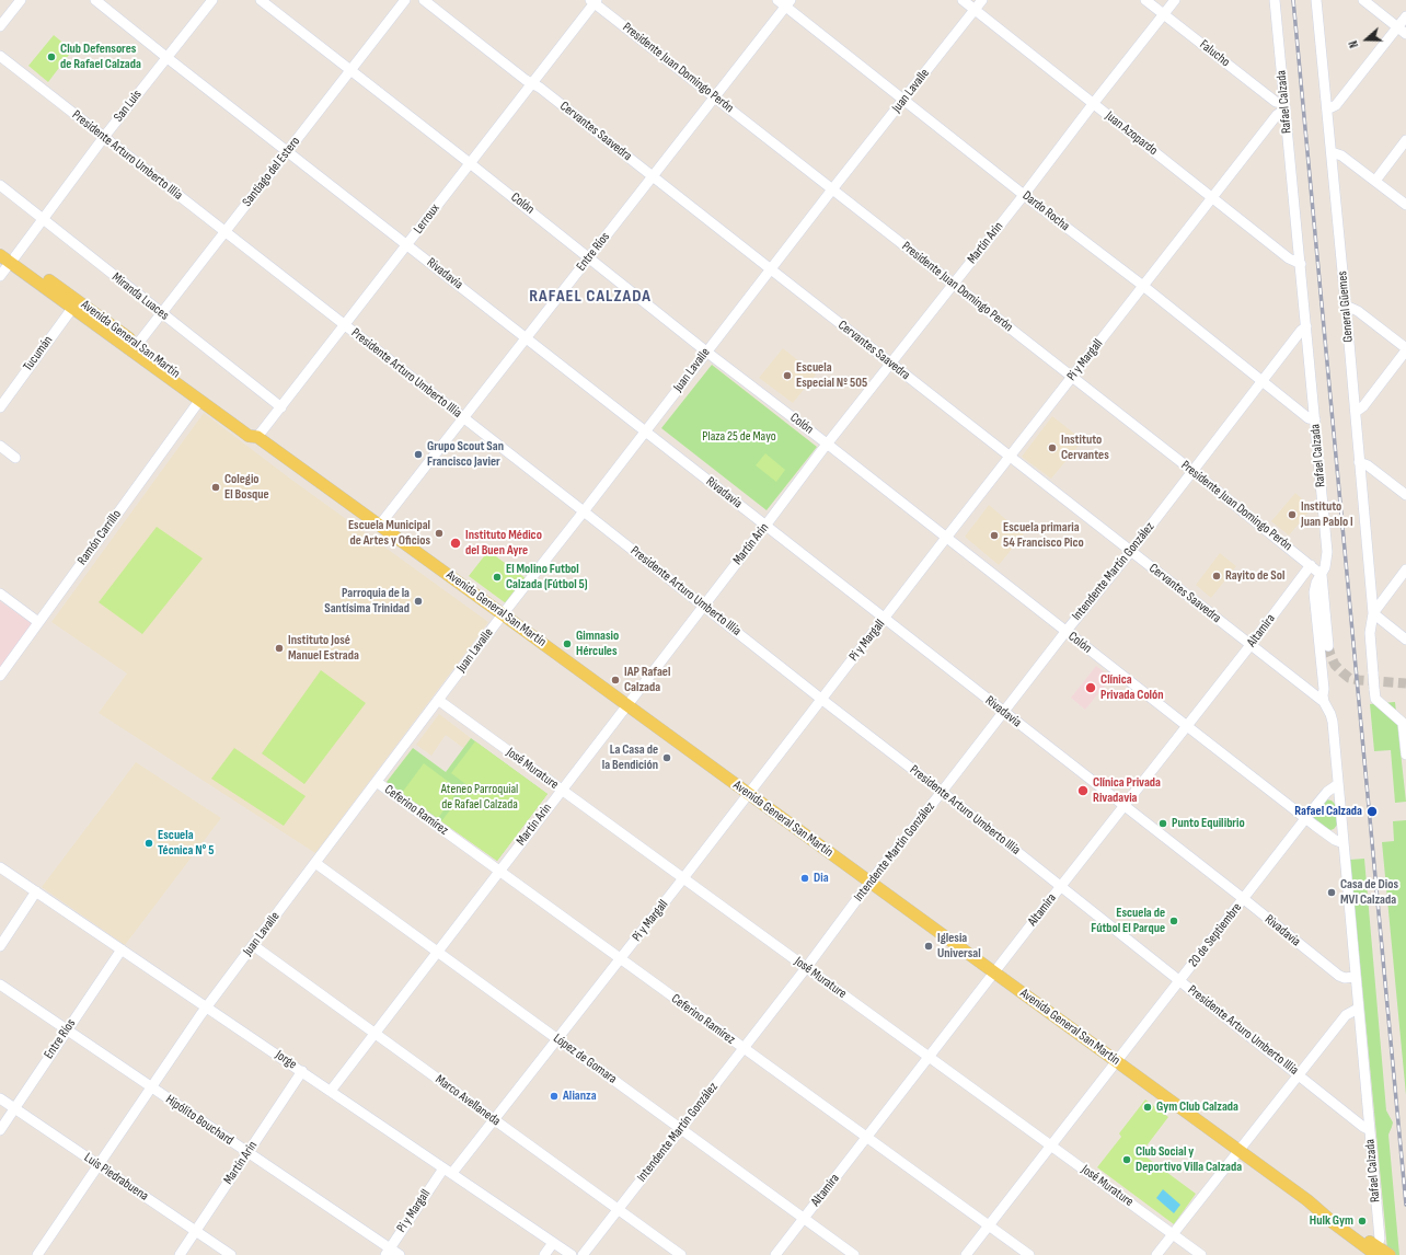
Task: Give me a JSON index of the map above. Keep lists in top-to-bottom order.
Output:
{
  "streets": {
    "main road": ["Avenida General San Martín"],
    "street": [
      "Falucho",
      "Presidente Juan Domingo Perón",
      "Juan Lavalle",
      "Rafael Calzada",
      "San Luis",
      "Cervantes Saavedra",
      "Juan Azopardo",
      "Presidente Arturo Umberto Illia",
      "Santiago del Estero",
      "Colón",
      "Dardo Rocha",
      "Lerroux",
      "Martín Arin",
      "Entre Ríos",
      "Rivadavia",
      "Miranda Luaces",
      "General Güemes",
      "Tucumán",
      "Pi y Margall",
      "Ramón Carrillo",
      "Intendente Martín González",
      "Altamira",
      "José Murature",
      "Ceferino Ramírez",
      "20 de Septiembre",
      "López de Gomara",
      "Jorge",
      "Marco Avellaneda",
      "Hipólito Bouchard",
      "Luis Piedrabuena"
    ]
  },
  "crossings": [
    ["Falucho", "Rafael Calzada"],
    ["Falucho", "Martín Arin"],
    ["Falucho", "Pi y Margall"],
    ["Presidente Juan Domingo Perón", "Juan Lavalle"],
    ["Presidente Juan Domingo Perón", "Rafael Calzada"],
    ["Presidente Juan Domingo Perón", "Lerroux"],
    ["Presidente Juan Domingo Perón", "Martín Arin"],
    ["Presidente Juan Domingo Perón", "Entre Ríos"],
    ["Presidente Juan Domingo Perón", "Pi y Margall"],
    ["Presidente Juan Domingo Perón", "Intendente Martín González"],
    ["Presidente Juan Domingo Perón", "Altamira"],
    ["Juan Lavalle", "Cervantes Saavedra"],
    ["Juan Lavalle", "Juan Azopardo"],
    ["Juan Lavalle", "Presidente Arturo Umberto Illia"],
    ["Juan Lavalle", "Colón"],
    ["Juan Lavalle", "Dardo Rocha"],
    ["Juan Lavalle", "Rivadavia"],
    ["Juan Lavalle", "Avenida General San Martín"],
    ["Juan Lavalle", "José Murature"],
    ["Juan Lavalle", "Ceferino Ramírez"],
    ["Juan Lavalle", "López de Gomara"],
    ["Juan Lavalle", "Jorge"],
    ["Juan Lavalle", "Marco Avellaneda"],
    ["Juan Lavalle", "Hipólito Bouchard"],
    ["Juan Lavalle", "Luis Piedrabuena"],
    ["Rafael Calzada", "Cervantes Saavedra"],
    ["Rafael Calzada", "Juan Azopardo"],
    ["Rafael Calzada", "Presidente Arturo Umberto Illia"],
    ["Rafael Calzada", "Colón"],
    ["Rafael Calzada", "Dardo Rocha"],
    ["Rafael Calzada", "Rivadavia"],
    ["Rafael Calzada", "Avenida General San Martín"],
    ["Rafael Calzada", "Pi y Margall"],
    ["Rafael Calzada", "Intendente Martín González"],
    ["Rafael Calzada", "20 de Septiembre"],
    ["San Luis", "Presidente Arturo Umberto Illia"],
    ["San Luis", "Rivadavia"],
    ["San Luis", "Miranda Luaces"],
    ["San Luis", "Avenida General San Martín"],
    ["Cervantes Saavedra", "Lerroux"],
    ["Cervantes Saavedra", "Martín Arin"],
    ["Cervantes Saavedra", "Entre Ríos"],
    ["Cervantes Saavedra", "Pi y Margall"],
    ["Cervantes Saavedra", "Intendente Martín González"],
    ["Cervantes Saavedra", "Altamira"],
    ["Juan Azopardo", "Martín Arin"],
    ["Juan Azopardo", "Pi y Margall"],
    ["Presidente Arturo Umberto Illia", "Santiago del Estero"],
    ["Presidente Arturo Umberto Illia", "Lerroux"],
    ["Presidente Arturo Umberto Illia", "Martín Arin"],
    ["Presidente Arturo Umberto Illia", "Entre Ríos"],
    ["Presidente Arturo Umberto Illia", "Pi y Margall"],
    ["Presidente Arturo Umberto Illia", "Intendente Martín González"],
    ["Presidente Arturo Umberto Illia", "Altamira"],
    ["Presidente Arturo Umberto Illia", "20 de Septiembre"],
    ["Santiago del Estero", "Colón"],
    ["Santiago del Estero", "Rivadavia"],
    ["Santiago del Estero", "Miranda Luaces"],
    ["Santiago del Estero", "Avenida General San Martín"],
    ["Colón", "Lerroux"],
    ["Colón", "Martín Arin"],
    ["Colón", "Entre Ríos"],
    ["Colón", "Pi y Margall"],
    ["Colón", "Intendente Martín González"],
    ["Colón", "Altamira"],
    ["Colón", "20 de Septiembre"],
    ["Dardo Rocha", "Martín Arin"],
    ["Dardo Rocha", "Entre Ríos"],
    ["Dardo Rocha", "Pi y Margall"],
    ["Dardo Rocha", "Intendente Martín González"],
    ["Lerroux", "Rivadavia"],
    ["Lerroux", "Miranda Luaces"],
    ["Lerroux", "Avenida General San Martín"],
    ["Martín Arin", "Rivadavia"],
    ["Martín Arin", "Avenida General San Martín"],
    ["Martín Arin", "José Murature"],
    ["Martín Arin", "Ceferino Ramírez"],
    ["Martín Arin", "López de Gomara"],
    ["Martín Arin", "Jorge"],
    ["Martín Arin", "Marco Avellaneda"],
    ["Martín Arin", "Hipólito Bouchard"],
    ["Martín Arin", "Luis Piedrabuena"],
    ["Entre Ríos", "Rivadavia"],
    ["Entre Ríos", "Avenida General San Martín"],
    ["Entre Ríos", "Jorge"],
    ["Entre Ríos", "Hipólito Bouchard"],
    ["Entre Ríos", "Luis Piedrabuena"],
    ["Rivadavia", "Pi y Margall"],
    ["Rivadavia", "Intendente Martín González"],
    ["Rivadavia", "Altamira"],
    ["Rivadavia", "20 de Septiembre"],
    ["Avenida General San Martín", "Tucumán"],
    ["Avenida General San Martín", "Pi y Margall"],
    ["Avenida General San Martín", "Ramón Carrillo"],
    ["Avenida General San Martín", "Intendente Martín González"],
    ["Avenida General San Martín", "Altamira"],
    ["Avenida General San Martín", "20 de Septiembre"],
    ["Pi y Margall", "José Murature"],
    ["Pi y Margall", "Ceferino Ramírez"],
    ["Pi y Margall", "López de Gomara"],
    ["Pi y Margall", "Jorge"],
    ["Pi y Margall", "Marco Avellaneda"],
    ["Pi y Margall", "Hipólito Bouchard"],
    ["Intendente Martín González", "José Murature"],
    ["Intendente Martín González", "Ceferino Ramírez"],
    ["Intendente Martín González", "López de Gomara"],
    ["Intendente Martín González", "Marco Avellaneda"],
    ["Altamira", "José Murature"],
    ["Altamira", "Ceferino Ramírez"],
    ["Altamira", "López de Gomara"],
    ["José Murature", "20 de Septiembre"],
    ["Ceferino Ramírez", "20 de Septiembre"]
  ],
  "districts": ["RAFAEL CALZADA"],
  "parks": ["Plaza 25 de Mayo", "Ateneo Parroquial de Rafael Calzada"],
  "places": [
    "Club Defensores de Rafael Calzada",
    "Escuela Especial Nº 505",
    "Instituto Cervantes",
    "Grupo Scout San Francisco Javier",
    "Colegio El Bosque",
    "Instituto Juan Pablo I",
    "Escuela Municipal de Artes y Oficios",
    "Escuela primaria 54 Francisco Pico",
    "Instituto Médico del Buen Ayre",
    "Rayito de Sol",
    "El Molino Futbol Calzada (Fútbol 5)",
    "Parroquia de la Santísima Trinidad",
    "Gimnasio Hércules",
    "Instituto José Manuel Estrada",
    "IAP Rafael Calzada",
    "Clínica Privada Colón",
    "La Casa de la Bendición",
    "Clínica Privada Rivadavia",
    "Rafael Calzada",
    "Punto Equilibrio",
    "Escuela Técnica N° 5",
    "Dia",
    "Casa de Dios MVI Calzada",
    "Escuela de Fútbol El Parque",
    "Iglesia Universal",
    "Alianza",
    "Gym Club Calzada",
    "Club Social y Deportivo Villa Calzada",
    "Hulk Gym"
  ],
  "north": "left"
}
